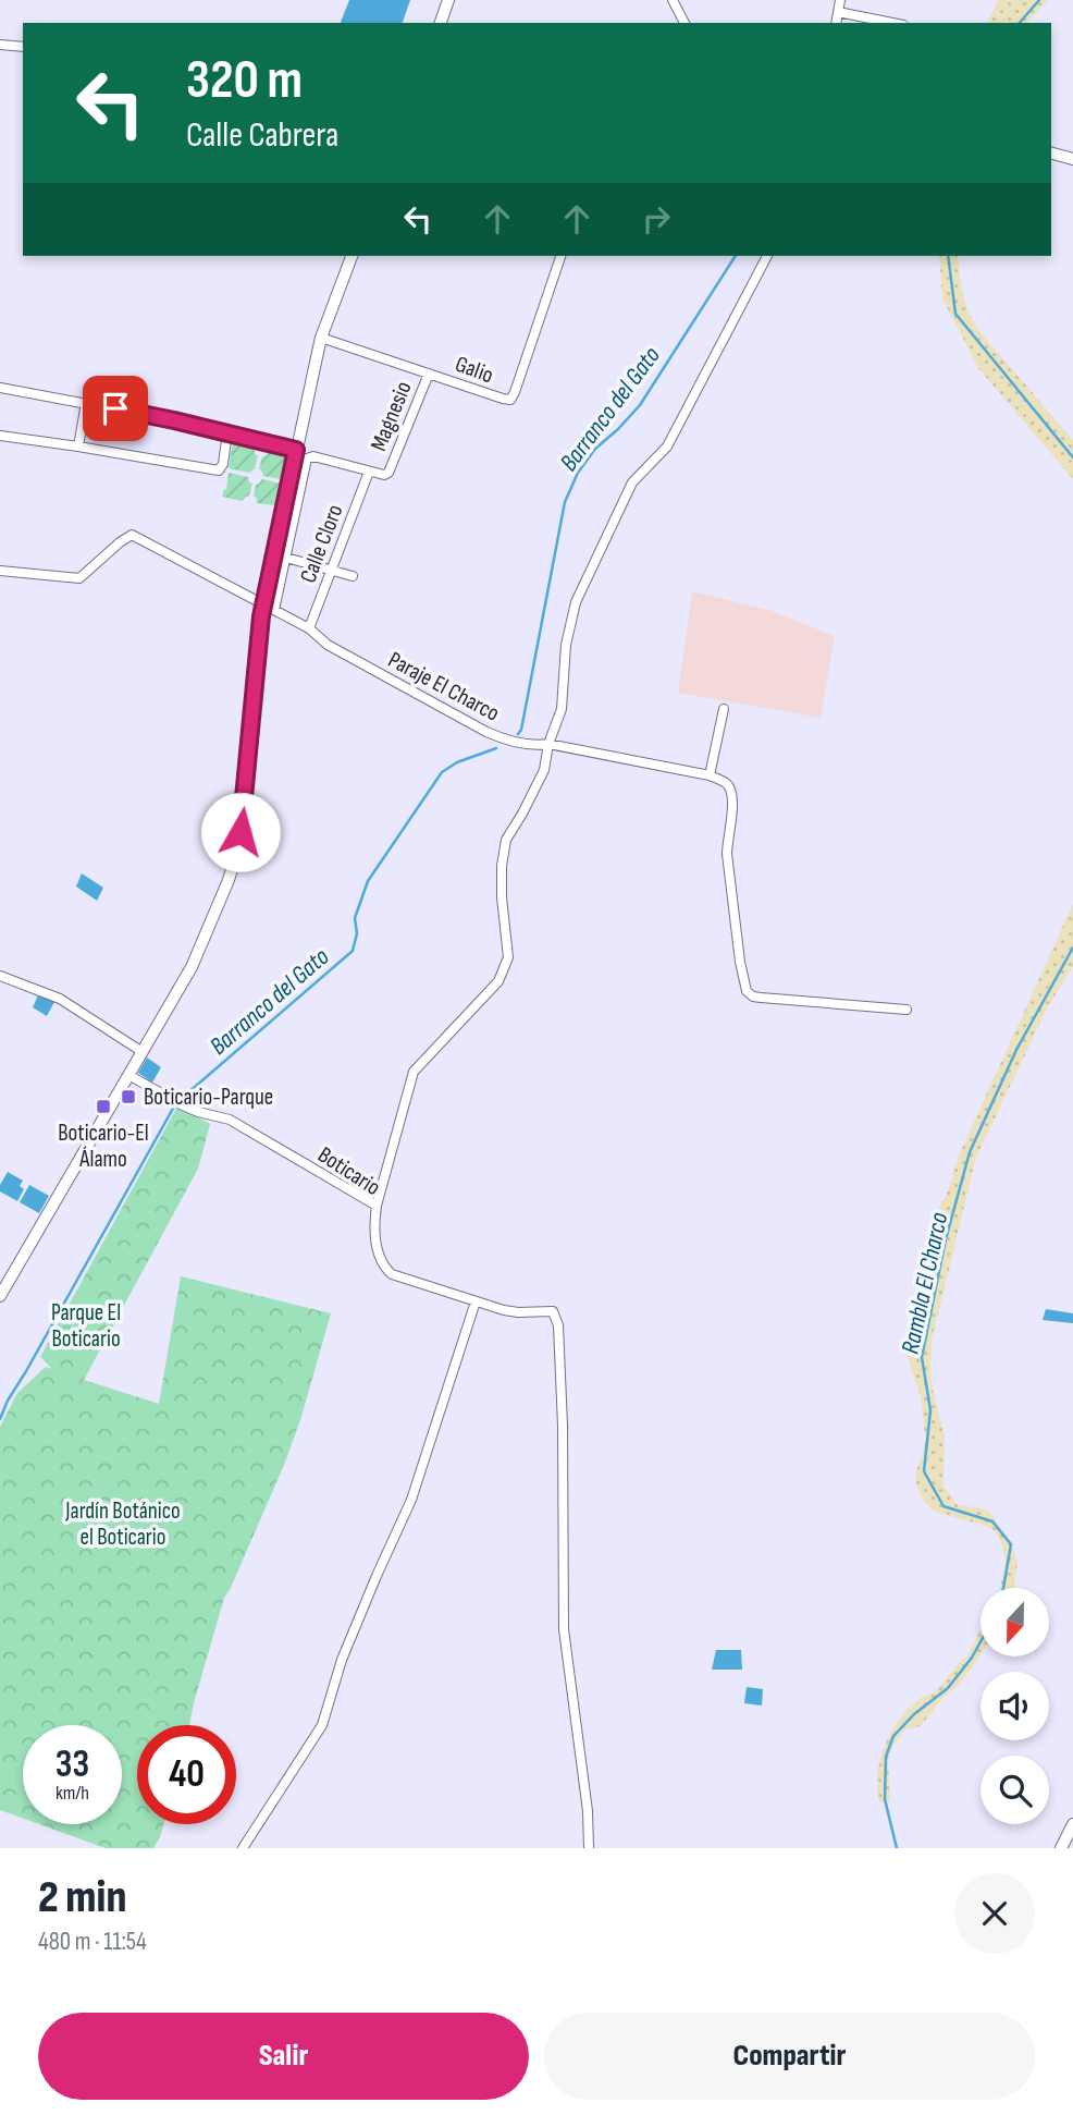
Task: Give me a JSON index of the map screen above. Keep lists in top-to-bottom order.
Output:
{
  "streets": {
    "street": [
      "Galio",
      "Magnesio",
      "Calle Cloro",
      "Paraje El Charco",
      "Boticario"
    ]
  },
  "crossings": [
    ["Galio", "Magnesio"],
    ["Magnesio", "Calle Cloro"],
    ["Calle Cloro", "Paraje El Charco"]
  ],
  "water": ["Barranco del Gato", "Rambla El Charco"],
  "parks": ["Parque El Boticario", "Jardín Botánico el Boticario"],
  "places": {
    "transit": ["Boticario-Parque", "Boticario-El Álamo"]
  },
  "north": "bottom",
  "page": {
    "turn": ["320 m", "Calle Cabrera"],
    "speed": "33 km/h",
    "limit": "40",
    "heading": ["2 min", "480 m · 11:54"],
    "buttons": ["Salir", "Compartir"]
  }
}
